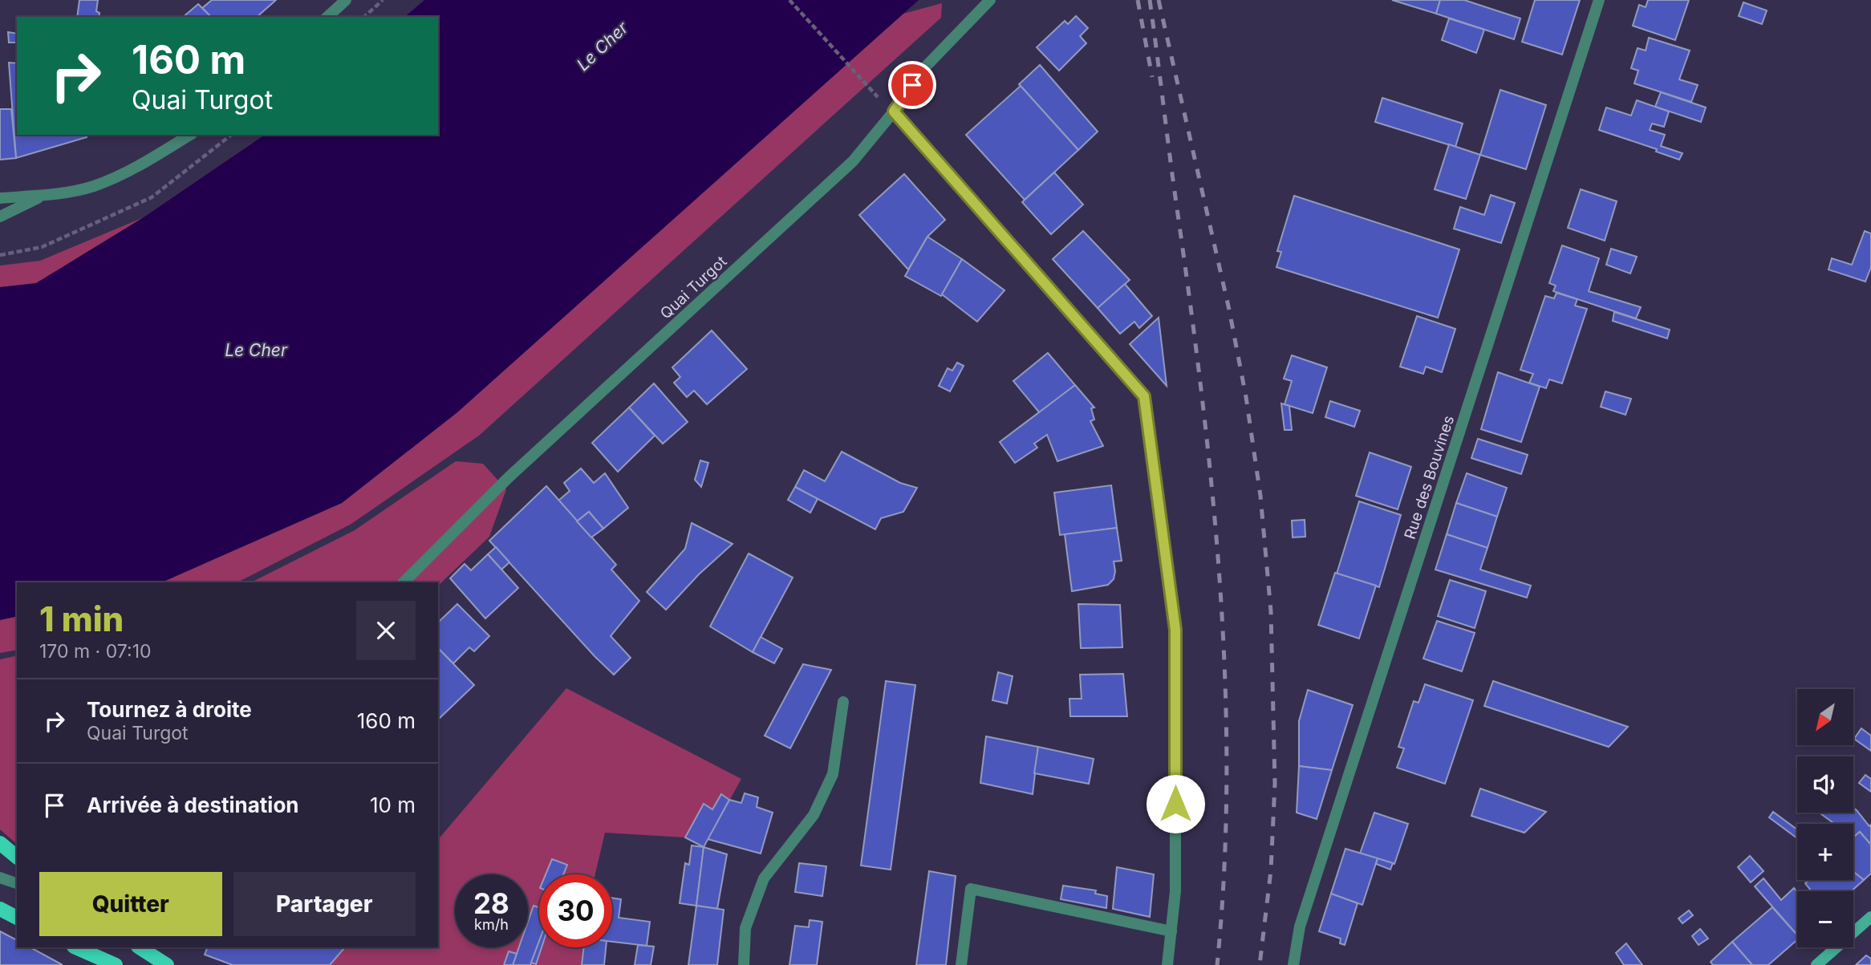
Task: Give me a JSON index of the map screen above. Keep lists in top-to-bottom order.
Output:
{
  "streets": {
    "street": ["Quai Turgot", "Rue des Bouvines"]
  },
  "water": ["Le Cher"],
  "north": "bottom left",
  "page": {
    "turn": ["160 m", "Quai Turgot"],
    "heading": ["1 min", "170 m · 07:10"],
    "list": [
      {
        "name": "Tournez à droite",
        "note": "Quai Turgot",
        "value": "160 m"
      },
      {
        "name": "Arrivée à destination",
        "value": "10 m"
      }
    ],
    "map_buttons": ["+", "−"],
    "buttons": ["Quitter", "Partager"],
    "speed": "28 km/h",
    "limit": "30"
  }
}
